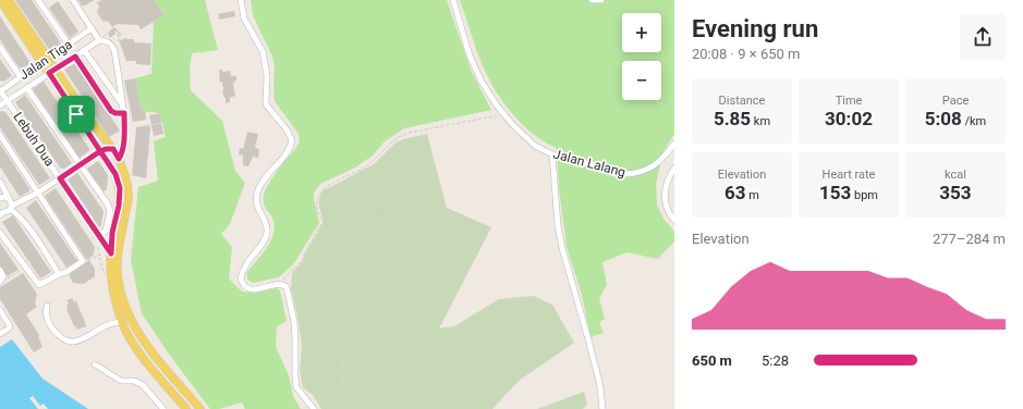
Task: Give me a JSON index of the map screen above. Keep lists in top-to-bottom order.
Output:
{
  "streets": {
    "street": ["Jalan Tiga", "Lebuh Dua", "Jalan Lalang"]
  },
  "crossings": [
    ["Jalan Tiga", "Lebuh Dua"]
  ],
  "page": {
    "heading": ["Evening run", "20:08 · 9 × 650 m"],
    "map_buttons": ["+", "−"],
    "stats": [
      ["Distance", "5.85 km"],
      ["Time", "30:02"],
      ["Pace", "5:08 /km"],
      ["Elevation", "63 m"],
      ["Heart rate", "153 bpm"],
      ["kcal", "353"]
    ],
    "chart": ["Elevation", "277–284 m"],
    "list": [
      {
        "name": "650 m",
        "note": "5:28"
      }
    ]
  }
}
